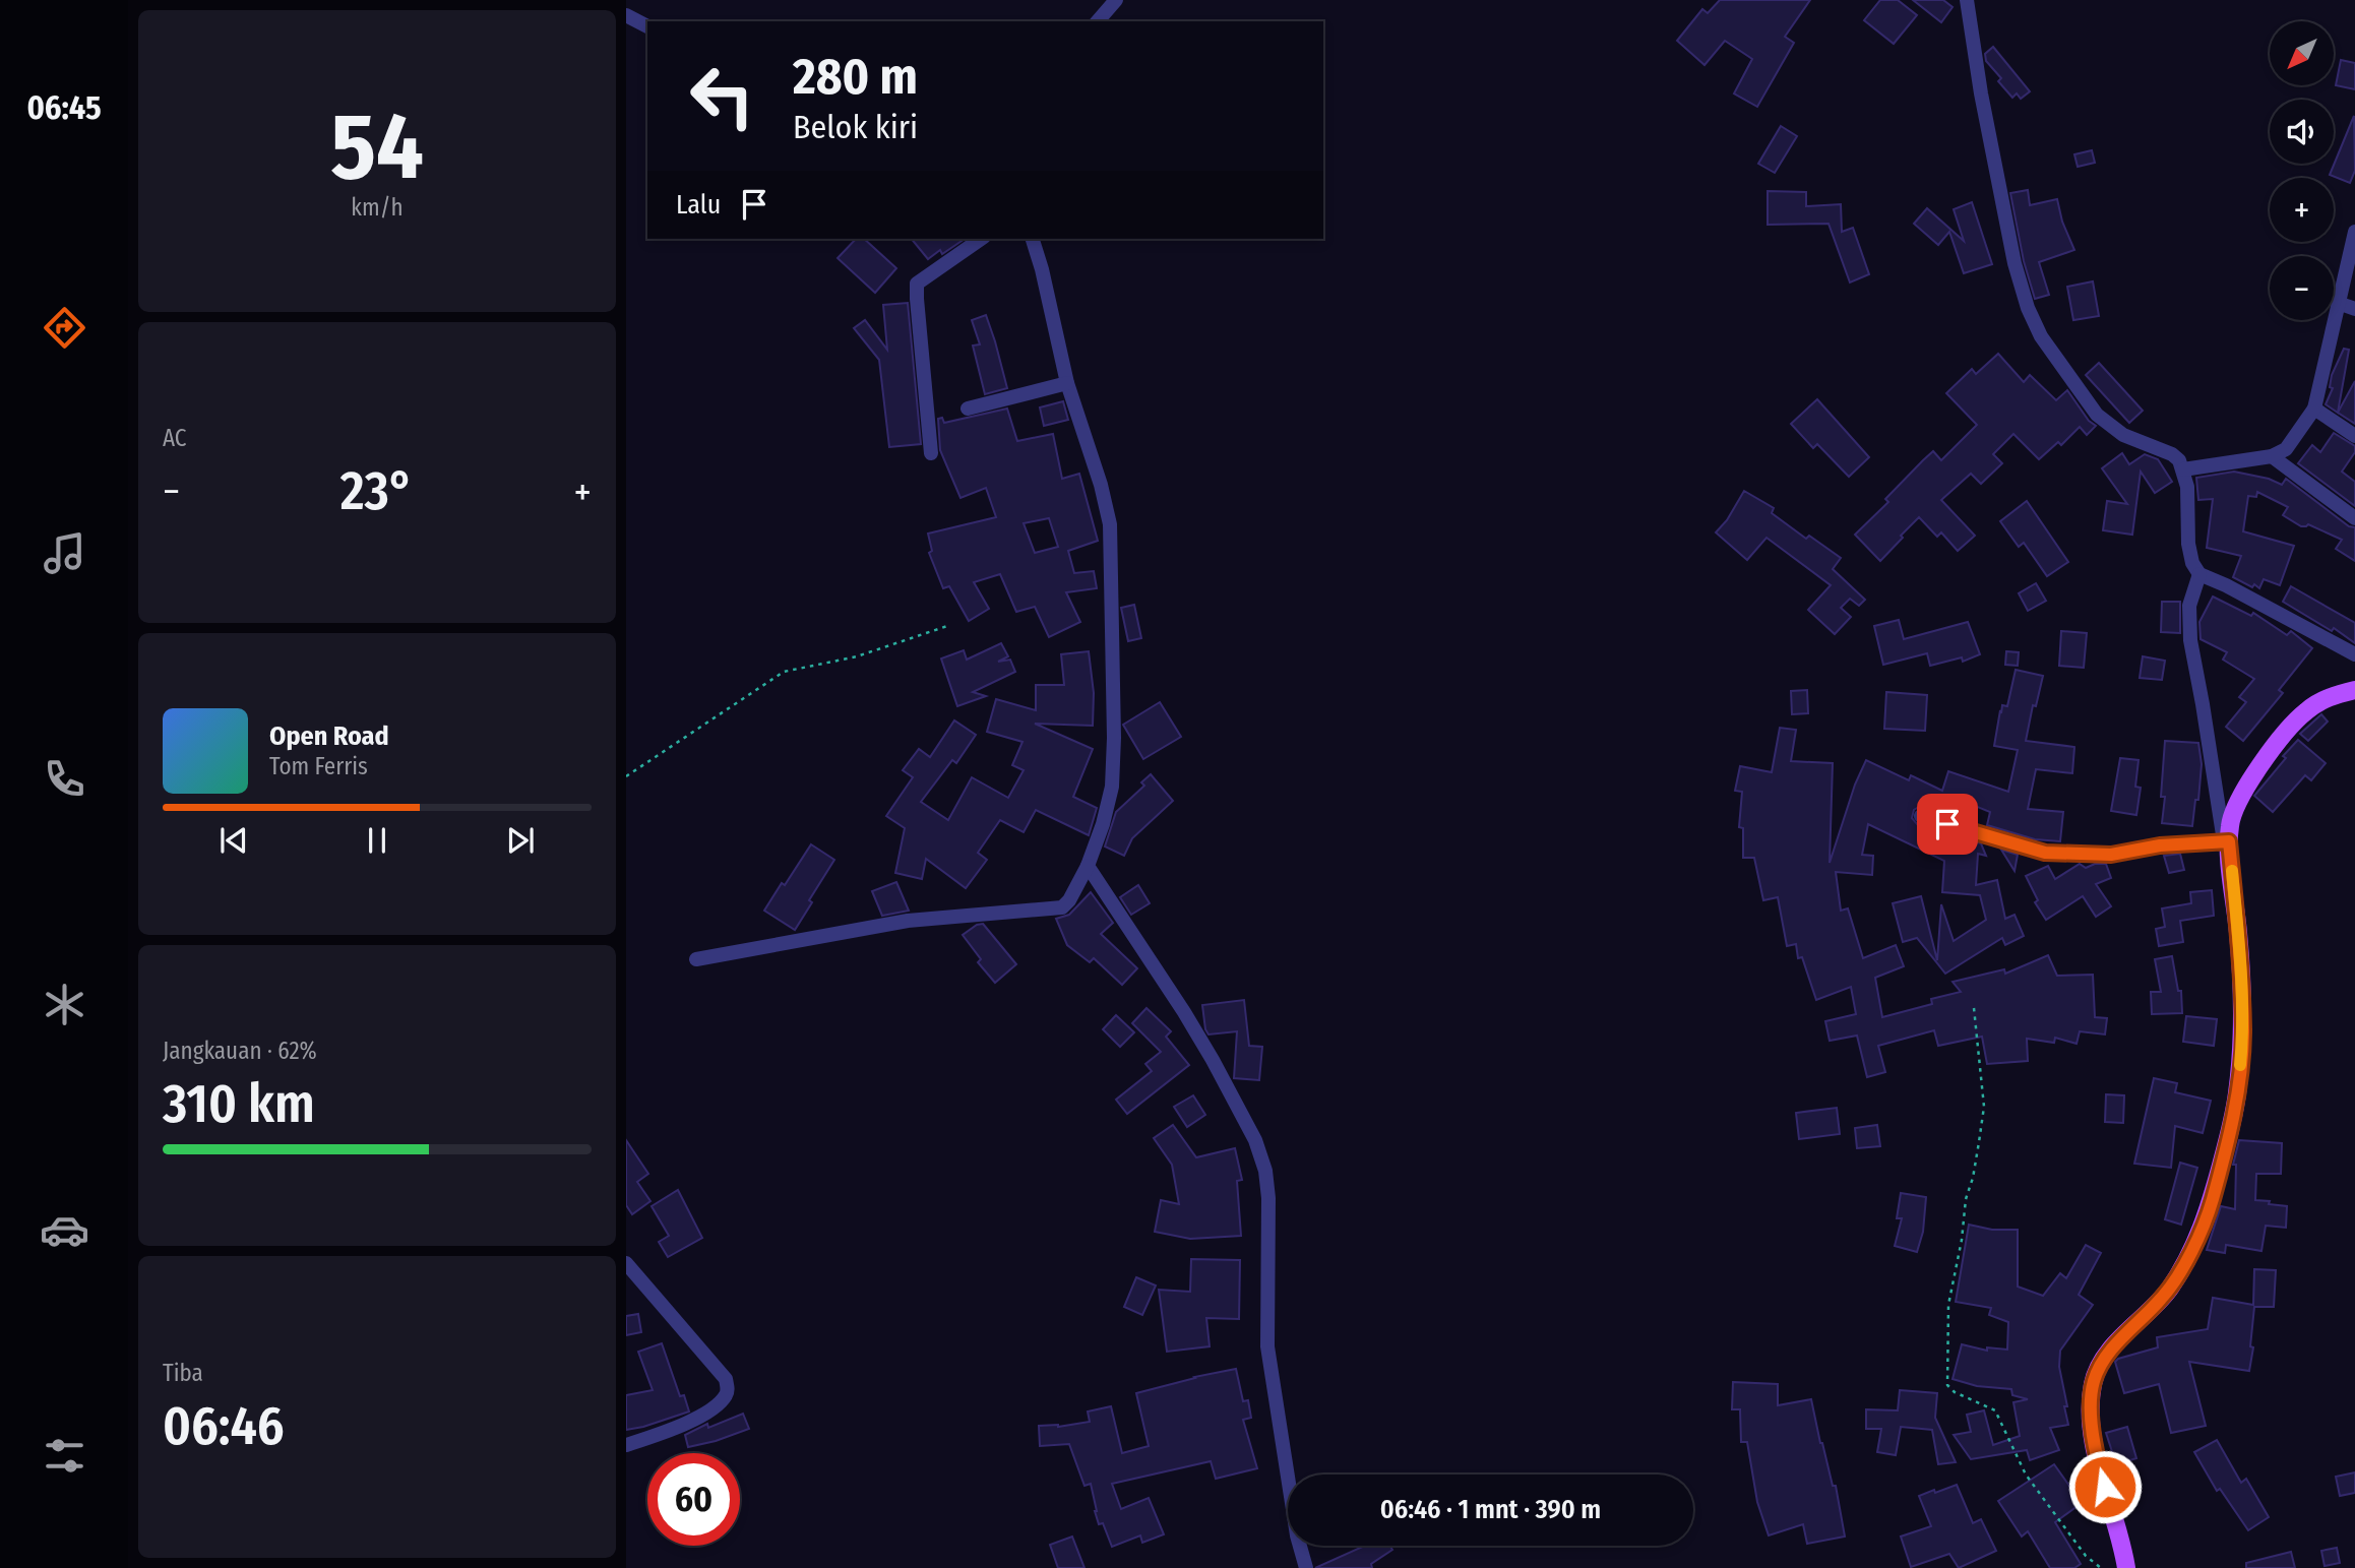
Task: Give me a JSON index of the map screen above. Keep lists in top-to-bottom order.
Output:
{
  "north": "bottom left",
  "page": {
    "tabs": "06:45",
    "tile": [
      ["54", "km/h"],
      "AC",
      ["Jangkauan · 62%", "310 km"],
      ["Tiba", "06:46"]
    ],
    "map_buttons": ["+", "−"],
    "turn": ["280 m", "Belok kiri"],
    "then": "Lalu",
    "heat": ["−", "23°", "+"],
    "song": ["Open Road", "Tom Ferris"],
    "limit": "60",
    "trip": "06:46 · 1 mnt · 390 m"
  }
}
